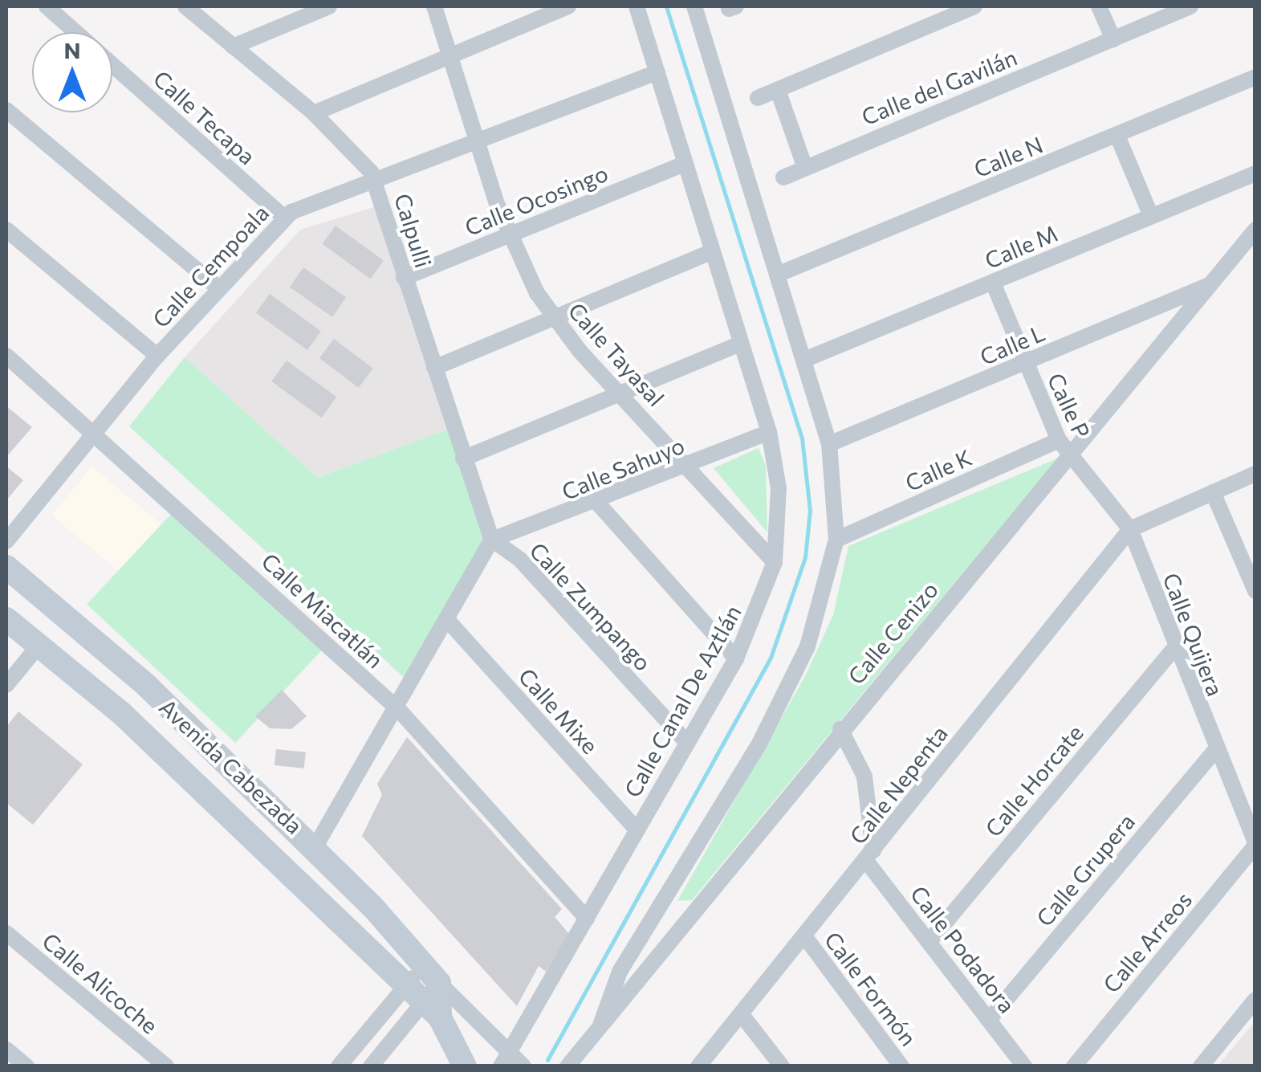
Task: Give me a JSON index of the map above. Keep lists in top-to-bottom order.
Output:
{
  "streets": {
    "main road": ["Avenida Cabezada"],
    "street": [
      "Calle del Gavilán",
      "Calle Tecapa",
      "Calle N",
      "Calle Ocosingo",
      "Calpulli",
      "Calle M",
      "Calle Cempoala",
      "Calle L",
      "Calle Tayasal",
      "Calle P",
      "Calle Sahuyo",
      "Calle K",
      "Calle Zumpango",
      "Calle Miacatlán",
      "Calle Cenizo",
      "Calle Quijera",
      "Calle Canal De Aztlán",
      "Calle Mixe",
      "Calle Horcate",
      "Calle Nepenta",
      "Calle Grupera",
      "Calle Arreos",
      "Calle Podadora",
      "Calle Alicoche",
      "Calle Formón"
    ]
  },
  "crossings": [
    ["Calle Tecapa", "Calle Cempoala"],
    ["Calle Ocosingo", "Calpulli"],
    ["Calle Ocosingo", "Calle Tayasal"],
    ["Calle Ocosingo", "Calle Canal De Aztlán"],
    ["Calpulli", "Calle Cempoala"],
    ["Calpulli", "Calle Sahuyo"],
    ["Calpulli", "Calle Zumpango"],
    ["Calle M", "Calle P"],
    ["Calle Cempoala", "Calle Tayasal"],
    ["Calle Cempoala", "Calle Miacatlán"],
    ["Calle Cempoala", "Calle Canal De Aztlán"],
    ["Calle L", "Calle P"],
    ["Calle L", "Calle Cenizo"],
    ["Calle Tayasal", "Calle Sahuyo"],
    ["Calle Tayasal", "Calle Canal De Aztlán"],
    ["Calle P", "Calle K"],
    ["Calle P", "Calle Cenizo"],
    ["Calle P", "Calle Quijera"],
    ["Calle Sahuyo", "Calle Zumpango"],
    ["Calle Sahuyo", "Calle Canal De Aztlán"],
    ["Calle Zumpango", "Calle Canal De Aztlán"],
    ["Calle Miacatlán", "Calle Canal De Aztlán"],
    ["Calle Cenizo", "Calle Quijera"],
    ["Calle Quijera", "Calle Horcate"],
    ["Calle Quijera", "Calle Nepenta"],
    ["Calle Quijera", "Calle Grupera"],
    ["Calle Quijera", "Calle Arreos"],
    ["Calle Canal De Aztlán", "Calle Mixe"],
    ["Calle Canal De Aztlán", "Avenida Cabezada"],
    ["Calle Horcate", "Calle Podadora"],
    ["Calle Nepenta", "Calle Podadora"],
    ["Calle Nepenta", "Calle Formón"],
    ["Calle Grupera", "Calle Podadora"]
  ],
  "north": "top"
}
